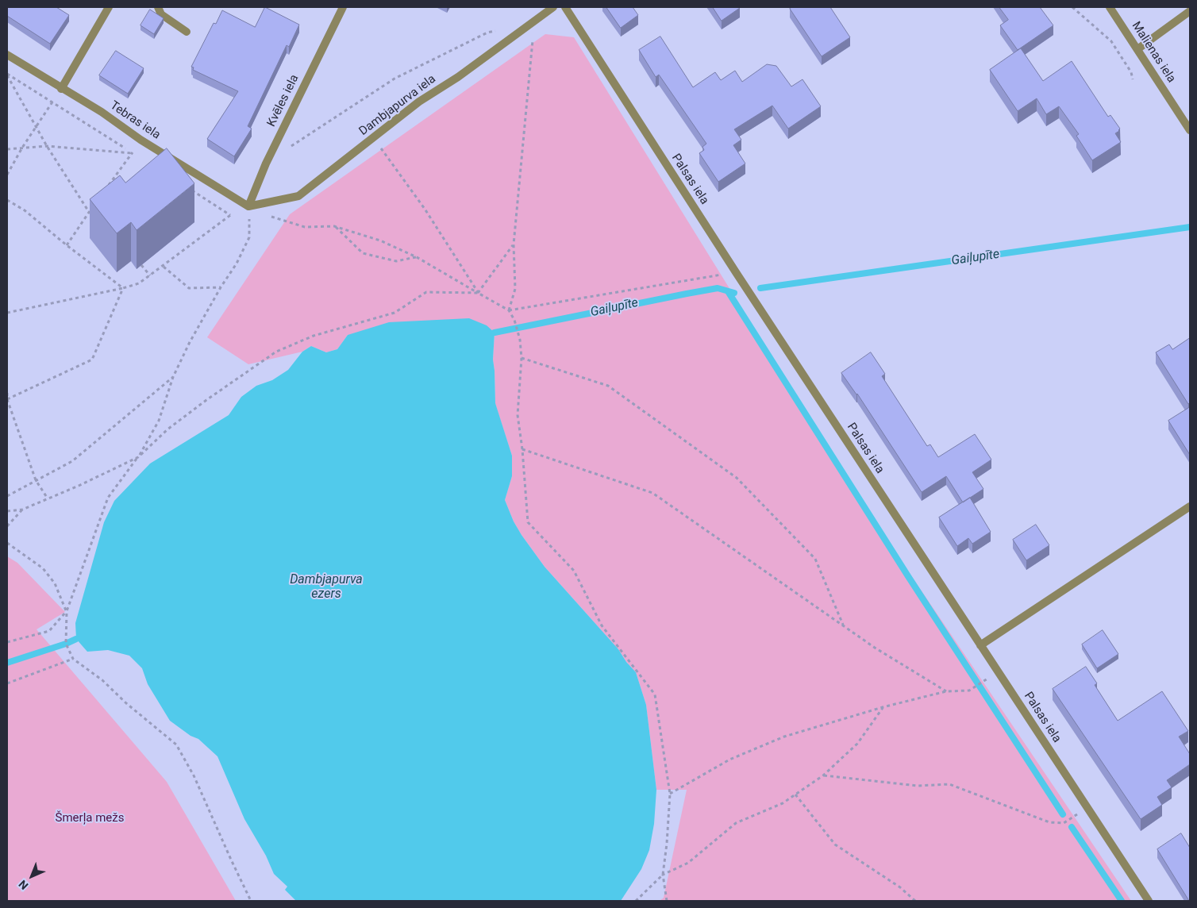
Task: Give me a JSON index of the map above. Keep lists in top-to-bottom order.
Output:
{
  "streets": {
    "street": [
      "Malienas iela",
      "Kvēles iela",
      "Dambjapurva iela",
      "Tebras iela",
      "Palsas iela"
    ]
  },
  "crossings": [
    ["Kvēles iela", "Dambjapurva iela"],
    ["Kvēles iela", "Tebras iela"],
    ["Dambjapurva iela", "Tebras iela"]
  ],
  "water": ["Gaiļupīte", "Dambjapurva ezers"],
  "parks": ["Šmerļa mežs"],
  "north": "bottom left"
}
